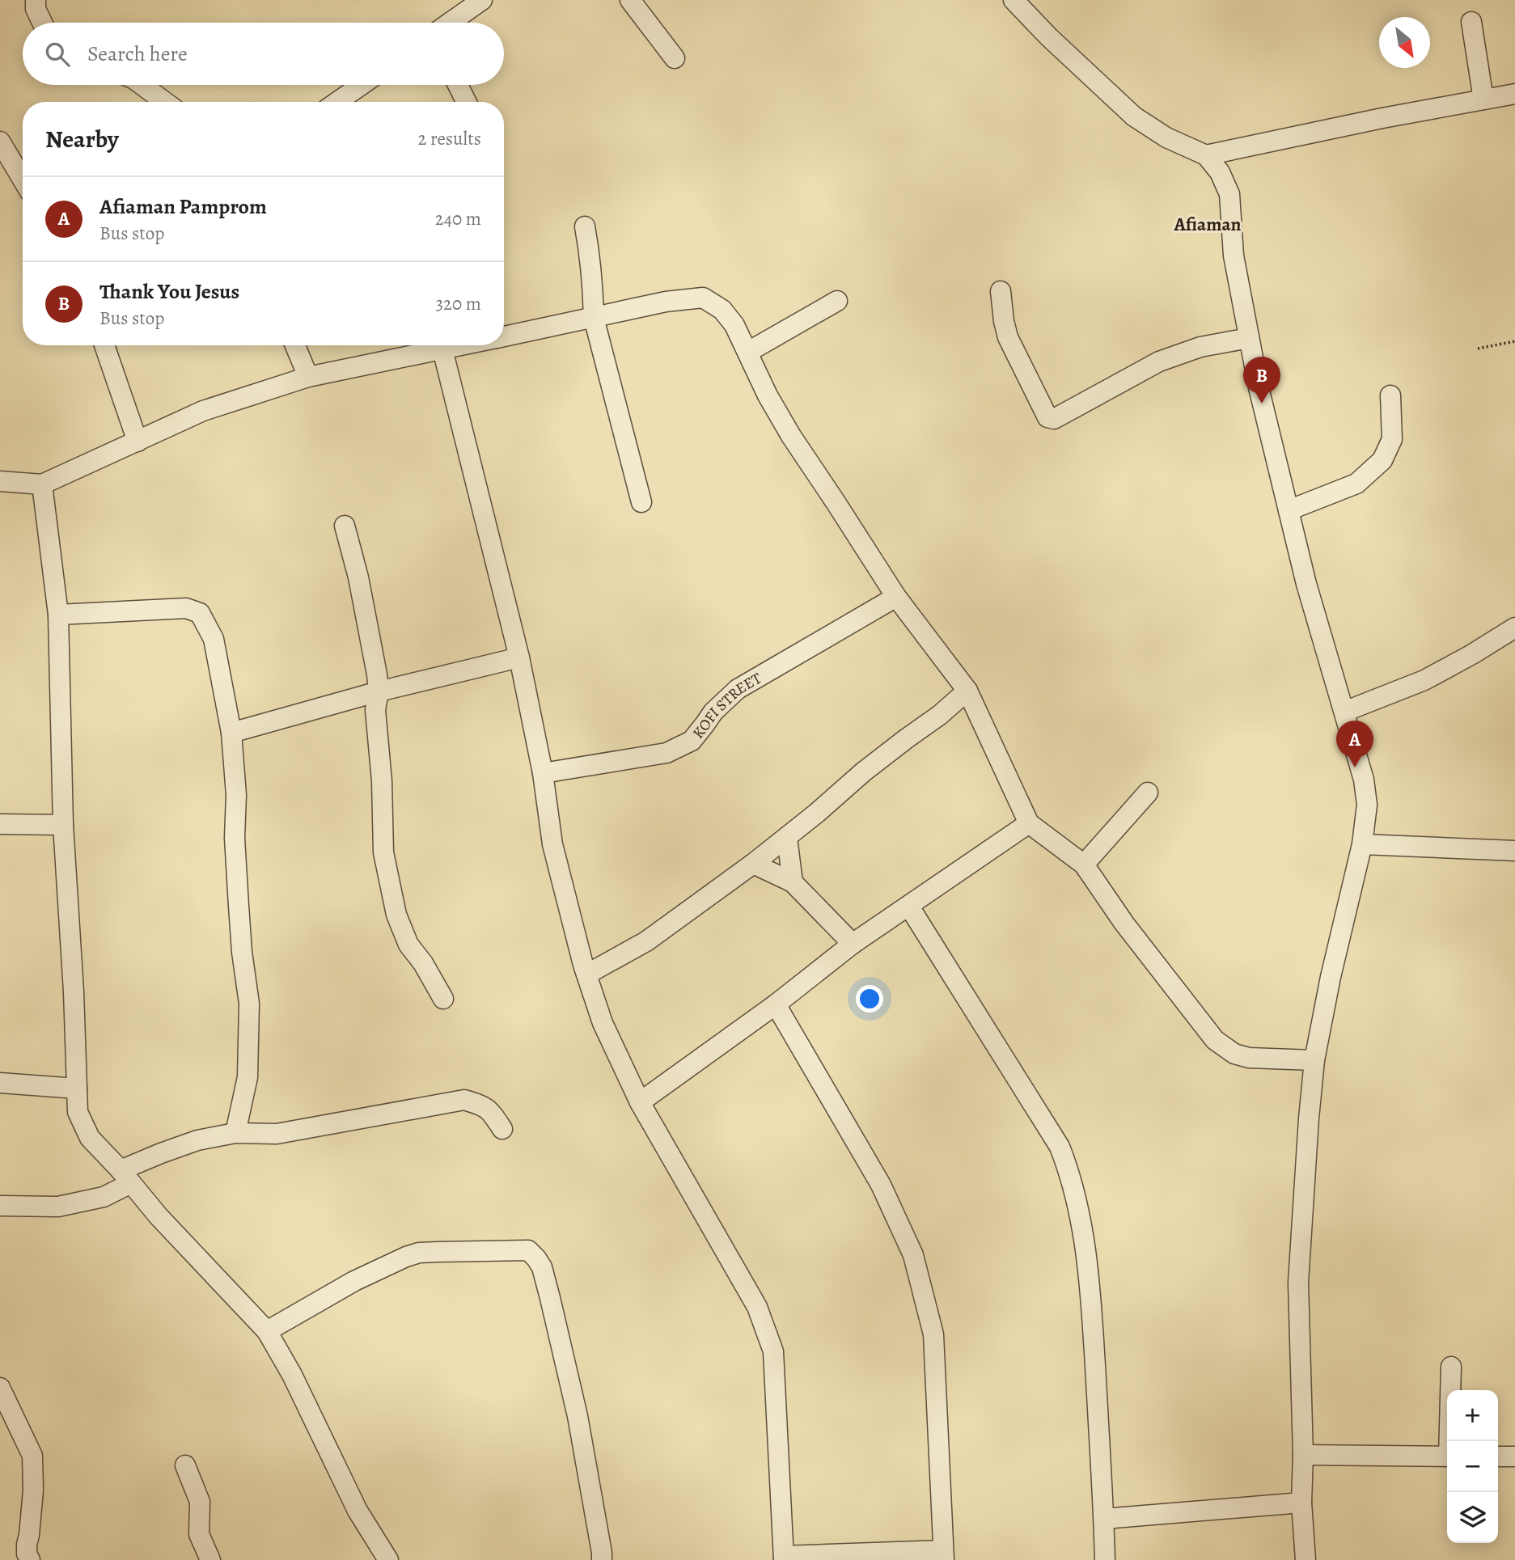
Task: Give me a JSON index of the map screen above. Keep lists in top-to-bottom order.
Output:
{
  "streets": {
    "street": ["KOFI STREET"]
  },
  "districts": ["Afiaman"],
  "north": "bottom right",
  "page": {
    "search": "Search here",
    "heading": ["Nearby", "2 results"],
    "list": [
      {
        "mark": "A",
        "name": "Afiaman Pamprom",
        "note": "Bus stop",
        "value": "240 m"
      },
      {
        "mark": "B",
        "name": "Thank You Jesus",
        "note": "Bus stop",
        "value": "320 m"
      }
    ],
    "pins": ["B", "A"],
    "map_buttons": ["+", "−"]
  }
}
